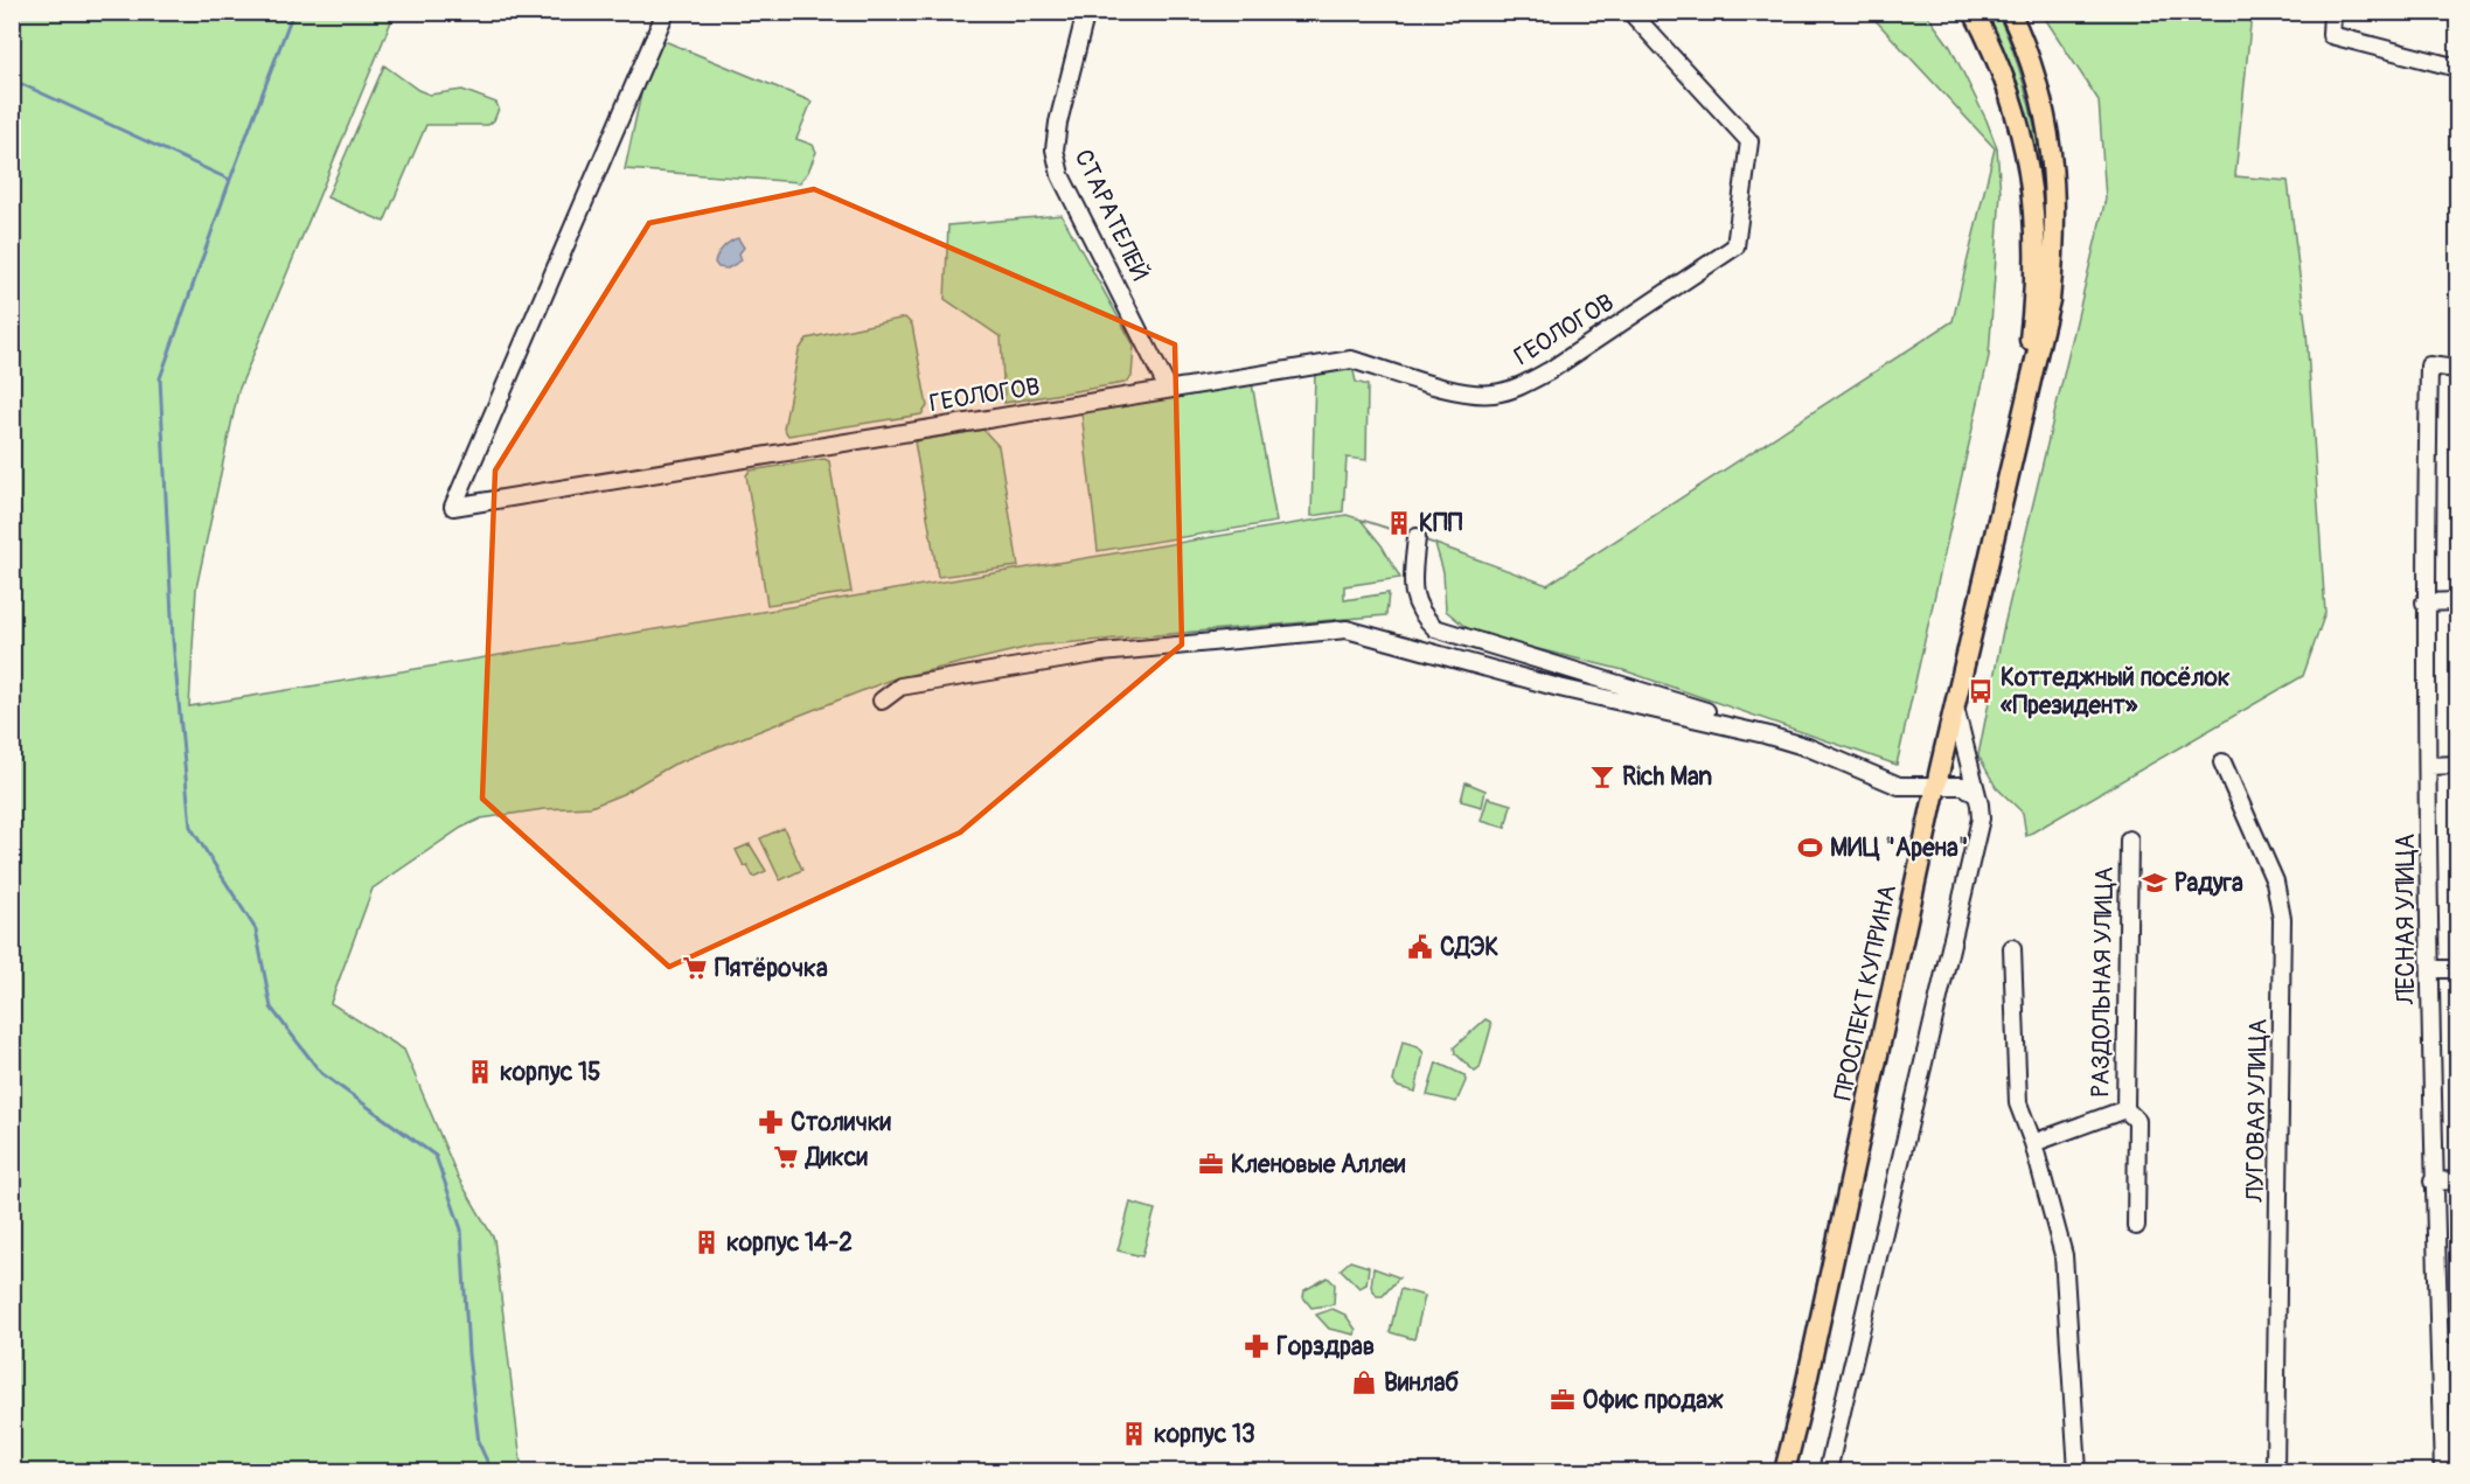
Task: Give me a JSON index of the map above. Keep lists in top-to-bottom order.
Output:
{
  "streets": {
    "main road": ["ПРОСПЕКТ КУПРИНА"],
    "street": [
      "СТАРАТЕЛЕЙ",
      "ГЕОЛОГОВ",
      "ЛЕСНАЯ УЛИЦА",
      "РАЗДОЛЬНАЯ УЛИЦА",
      "ЛУГОВАЯ УЛИЦА"
    ]
  },
  "crossings": [
    ["СТАРАТЕЛЕЙ", "ГЕОЛОГОВ"]
  ],
  "places": {
    "building": [
      "КПП",
      "корпус 15",
      "корпус 14-2",
      "корпус 13"
    ],
    "bus stop": ["Коттеджный посёлок «Президент»"],
    "bar": ["Rich Man"],
    "sports": ["МИЦ \"Арена\""],
    "school or university": ["Радуга"],
    "public building": ["СДЭК"],
    "supermarket": ["Пятёрочка", "Дикси"],
    "pharmacy": ["Столички", "Горздрав"],
    "office": ["Кленовые Аллеи", "Офис продаж"],
    "shop": ["Винлаб"]
  }
}
